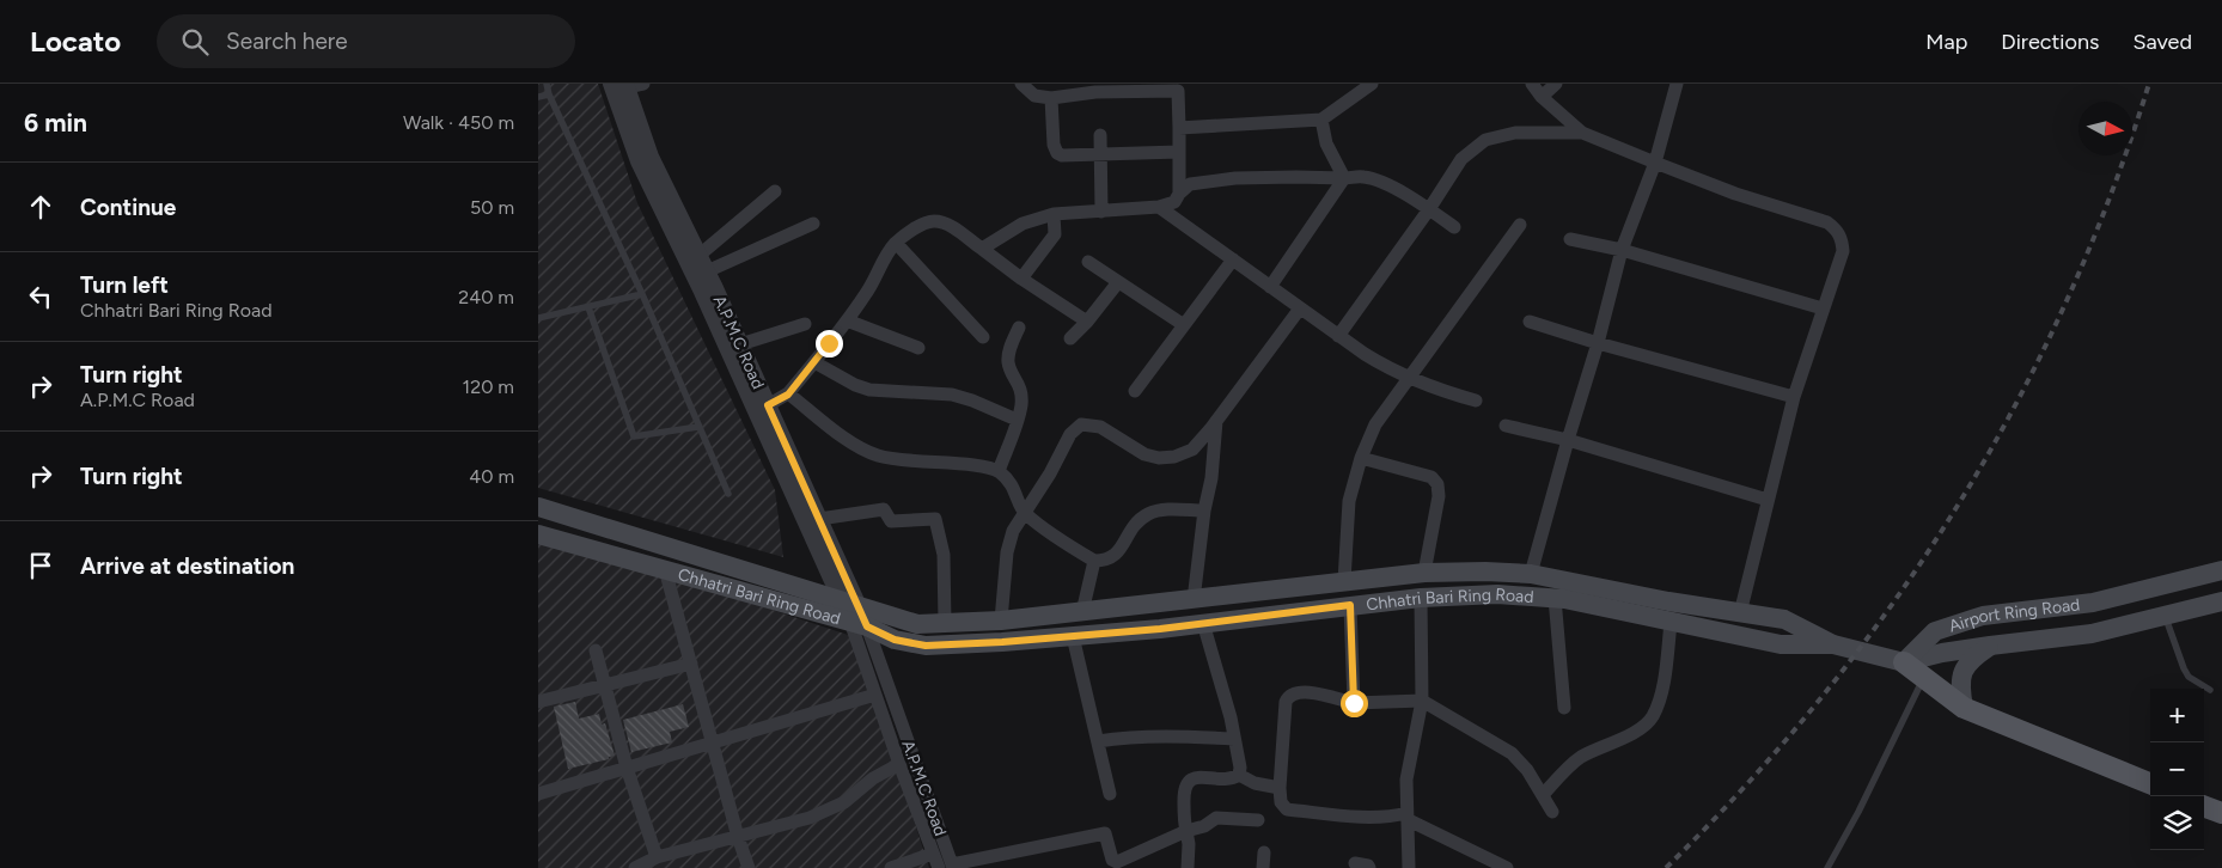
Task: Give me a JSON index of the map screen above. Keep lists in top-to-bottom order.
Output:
{
  "streets": {
    "main road": ["Chhatri Bari Ring Road", "Airport Ring Road"],
    "street": ["A.P.M.C Road"]
  },
  "crossings": [
    ["A.P.M.C Road", "Chhatri Bari Ring Road"],
    ["Chhatri Bari Ring Road", "Airport Ring Road"]
  ],
  "north": "right",
  "page": {
    "header": "Locato",
    "search": "Search here",
    "nav": ["Map", "Directions", "Saved"],
    "heading": ["6 min", "Walk · 450 m"],
    "list": [
      ["Continue", "50 m"],
      ["Turn left", "Chhatri Bari Ring Road", "240 m"],
      ["Turn right", "A.P.M.C Road", "120 m"],
      ["Turn right", "40 m"],
      "Arrive at destination"
    ],
    "map_buttons": ["+", "−"]
  }
}
